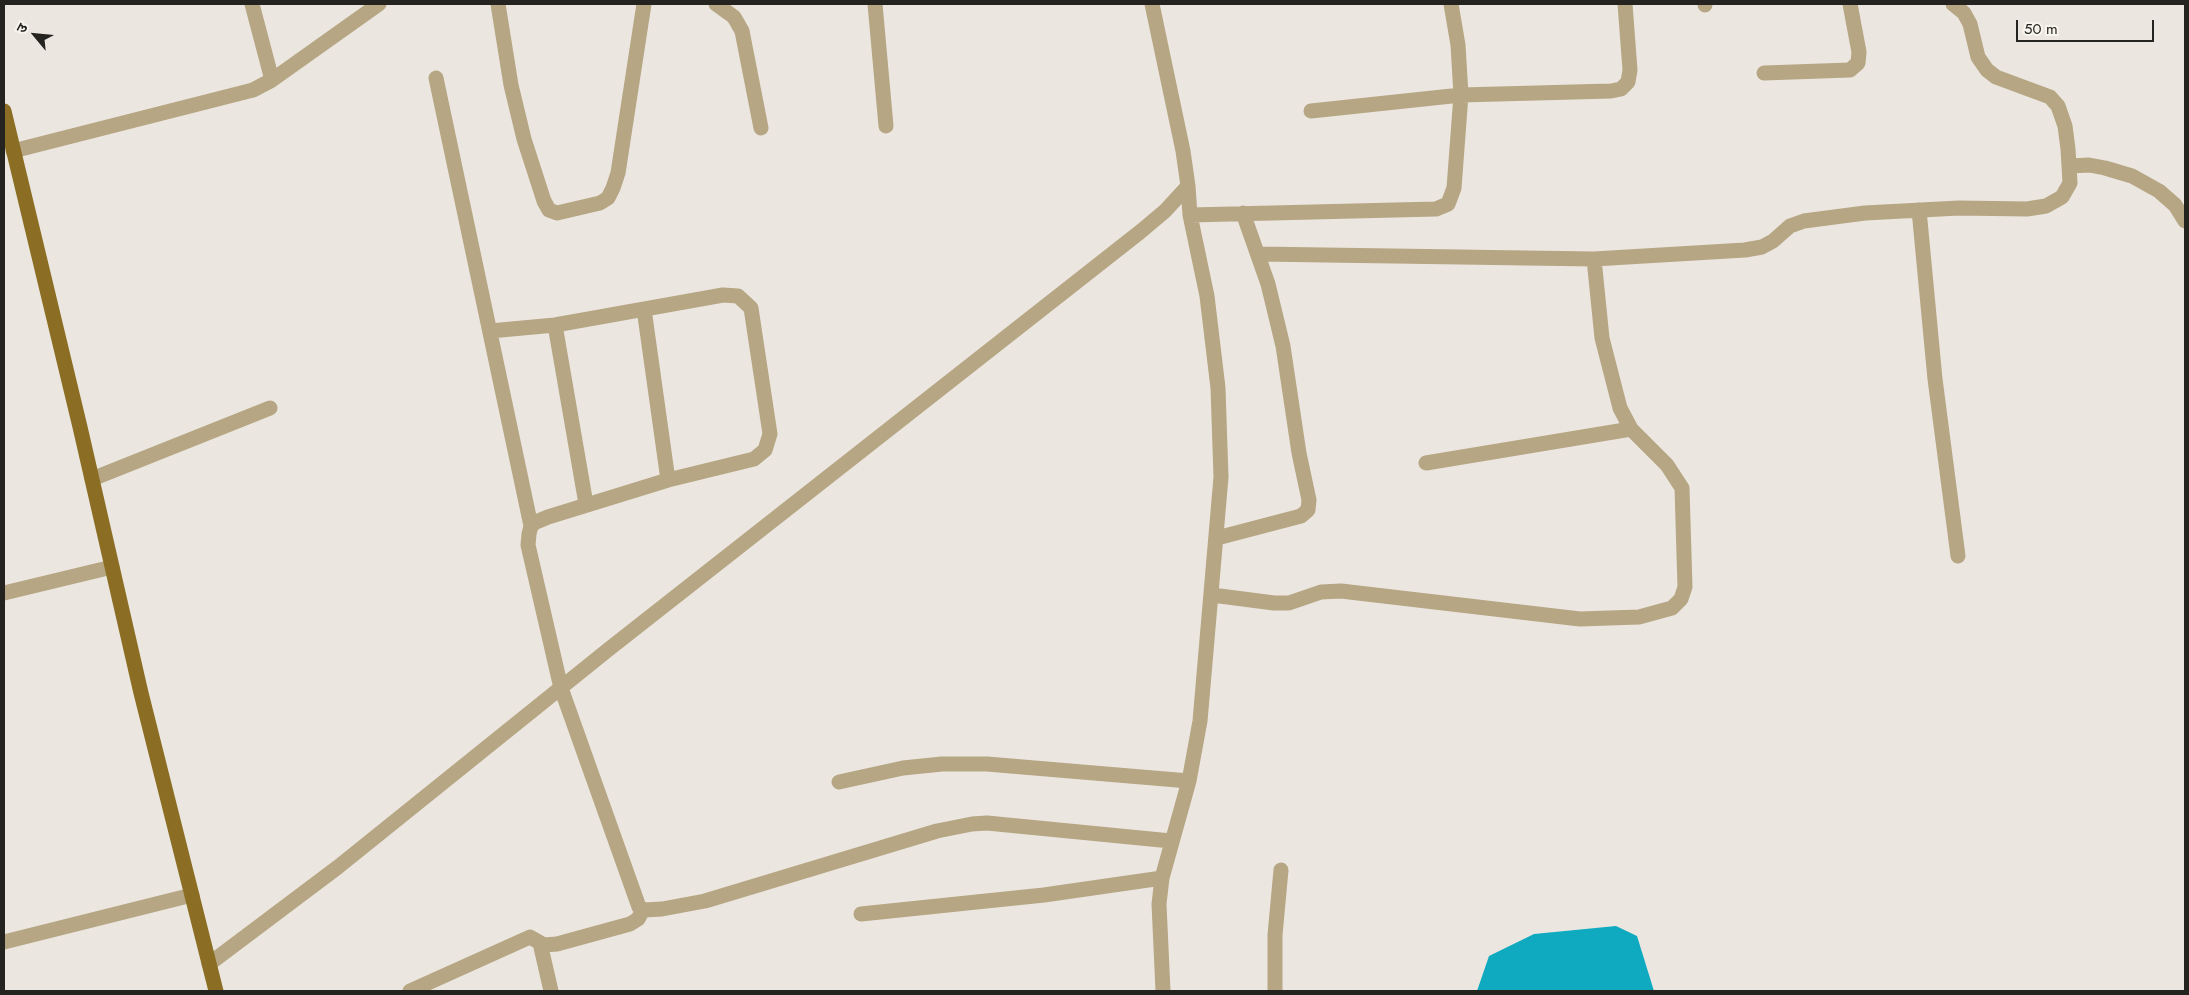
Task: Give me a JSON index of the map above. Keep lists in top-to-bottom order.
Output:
{
  "scale_bar": "50 m",
  "north": "top left"
}
